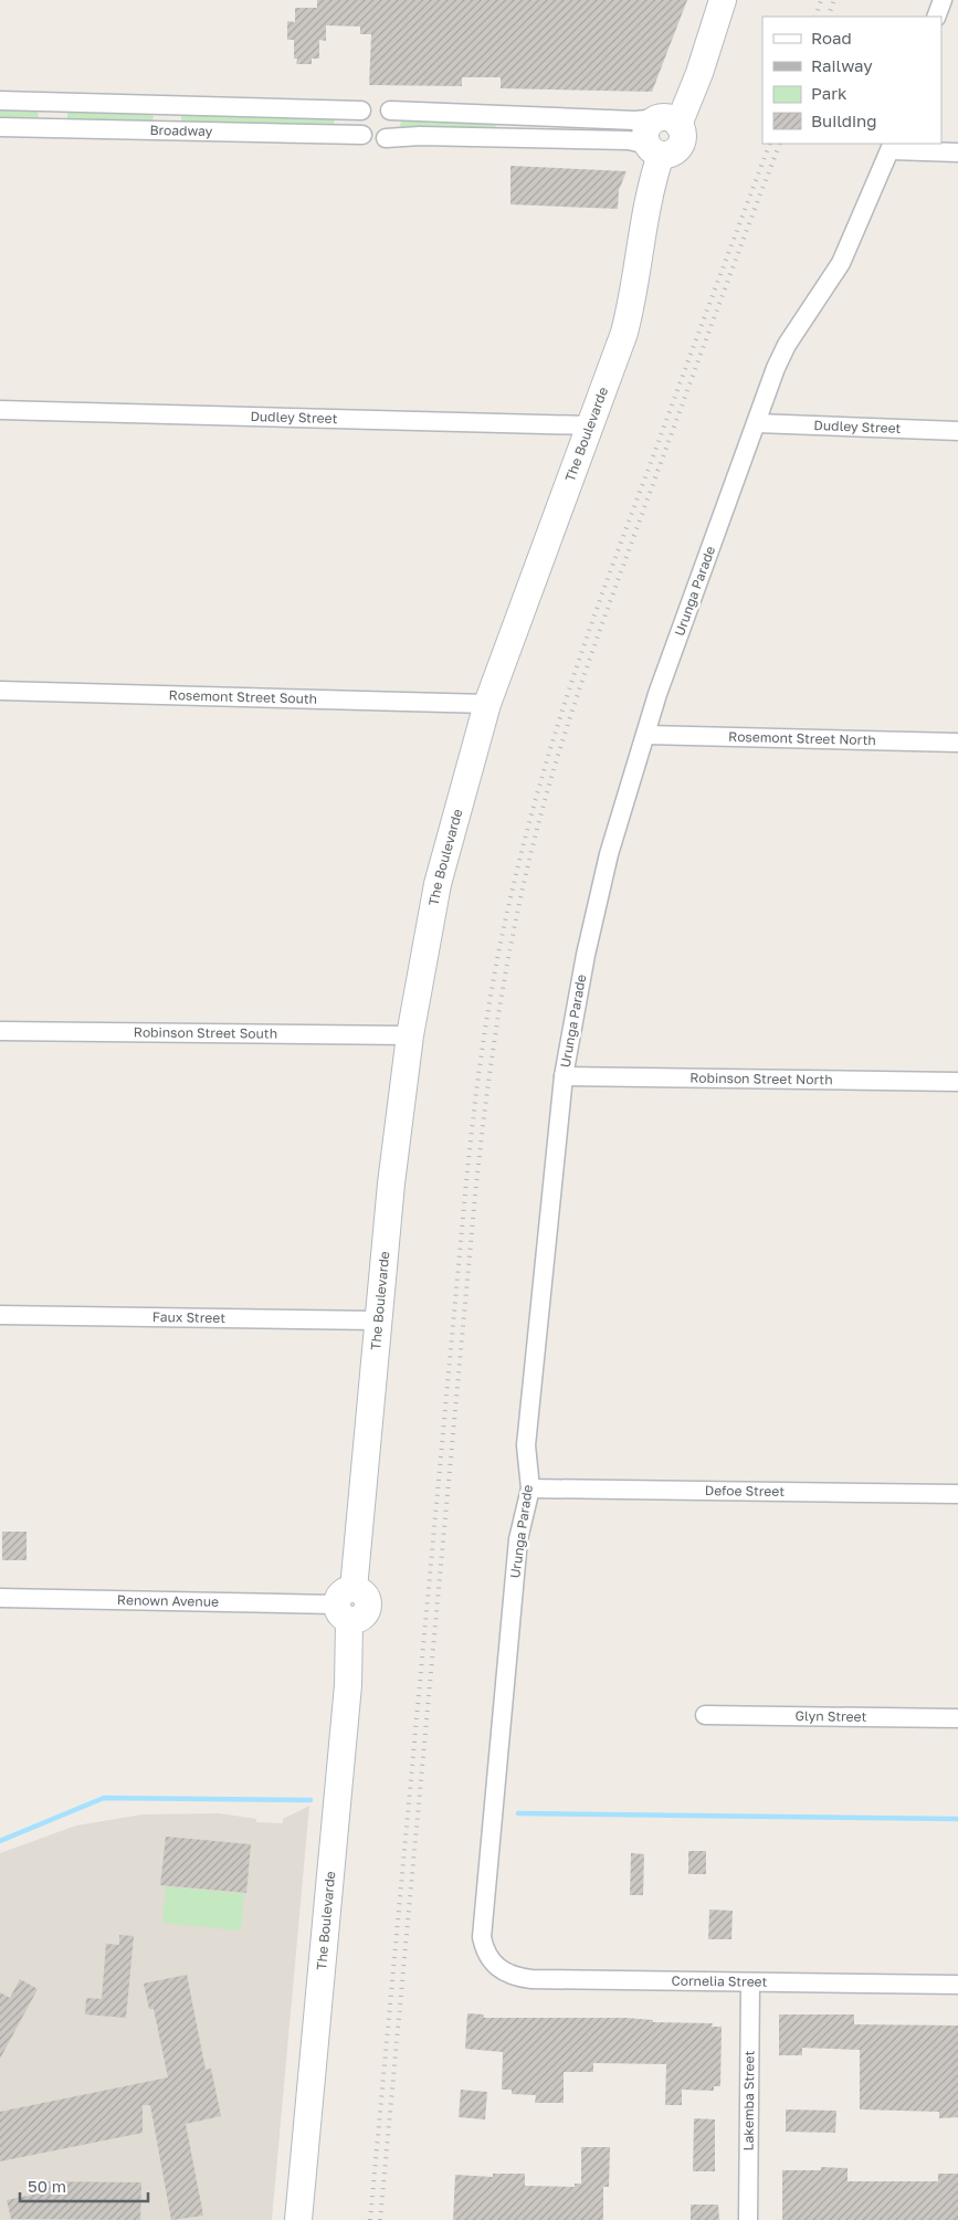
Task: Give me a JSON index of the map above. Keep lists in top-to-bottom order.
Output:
{
  "streets": {
    "street": [
      "Broadway",
      "Dudley Street",
      "The Boulevarde",
      "Urunga Parade",
      "Rosemont Street South",
      "Rosemont Street North",
      "Robinson Street South",
      "Robinson Street North",
      "Faux Street",
      "Defoe Street",
      "Renown Avenue",
      "Glyn Street",
      "Cornelia Street",
      "Lakemba Street"
    ]
  },
  "crossings": [
    ["Dudley Street", "The Boulevarde"],
    ["Dudley Street", "Urunga Parade"],
    ["The Boulevarde", "Rosemont Street South"],
    ["The Boulevarde", "Robinson Street South"],
    ["The Boulevarde", "Faux Street"],
    ["The Boulevarde", "Renown Avenue"],
    ["Urunga Parade", "Rosemont Street North"],
    ["Urunga Parade", "Robinson Street North"],
    ["Urunga Parade", "Defoe Street"],
    ["Urunga Parade", "Cornelia Street"],
    ["Cornelia Street", "Lakemba Street"]
  ],
  "legend": [
    "Road",
    "Railway",
    "Park",
    "Building"
  ],
  "scale_bar": "50 m"
}
